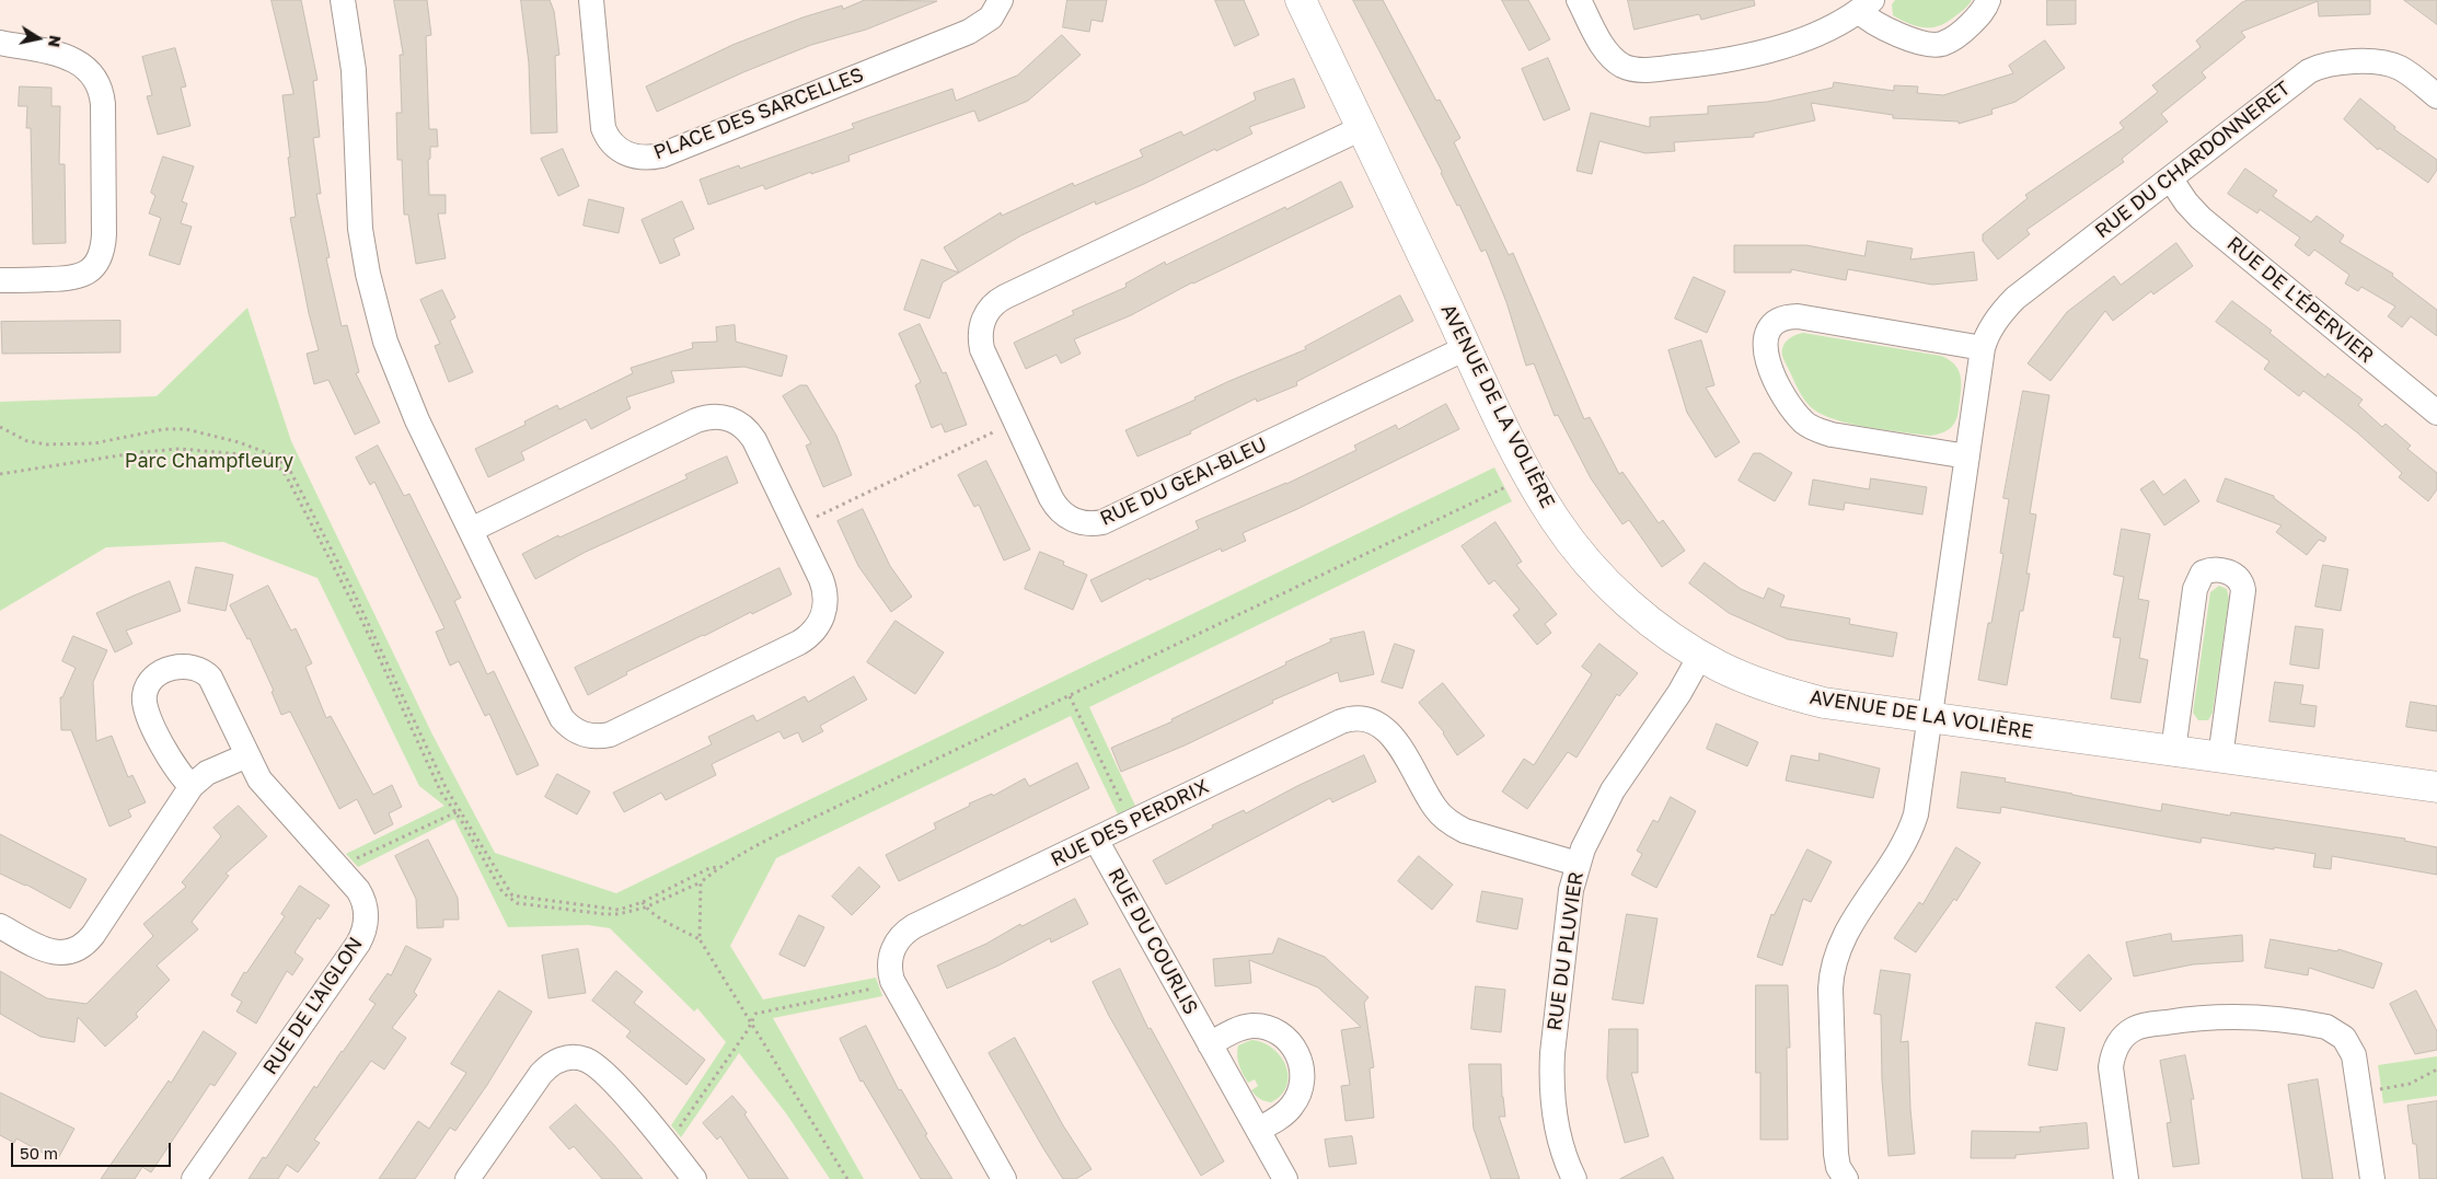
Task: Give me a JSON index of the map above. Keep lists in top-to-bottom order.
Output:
{
  "streets": {
    "street": [
      "PLACE DES SARCELLES",
      "RUE DU CHARDONNERET",
      "RUE DE L'ÉPERVIER",
      "AVENUE DE LA VOLIÈRE",
      "RUE DU GEAI-BLEU",
      "RUE DES PERDRIX",
      "RUE DU COURLIS",
      "RUE DU PLUVIER",
      "RUE DE L'AIGLON"
    ]
  },
  "crossings": [
    ["RUE DU CHARDONNERET", "RUE DE L'ÉPERVIER"],
    ["RUE DU CHARDONNERET", "AVENUE DE LA VOLIÈRE"],
    ["AVENUE DE LA VOLIÈRE", "RUE DU GEAI-BLEU"],
    ["AVENUE DE LA VOLIÈRE", "RUE DU PLUVIER"],
    ["RUE DES PERDRIX", "RUE DU COURLIS"],
    ["RUE DES PERDRIX", "RUE DU PLUVIER"]
  ],
  "parks": ["Parc Champfleury"],
  "scale_bar": "50 m",
  "north": "right"
}
